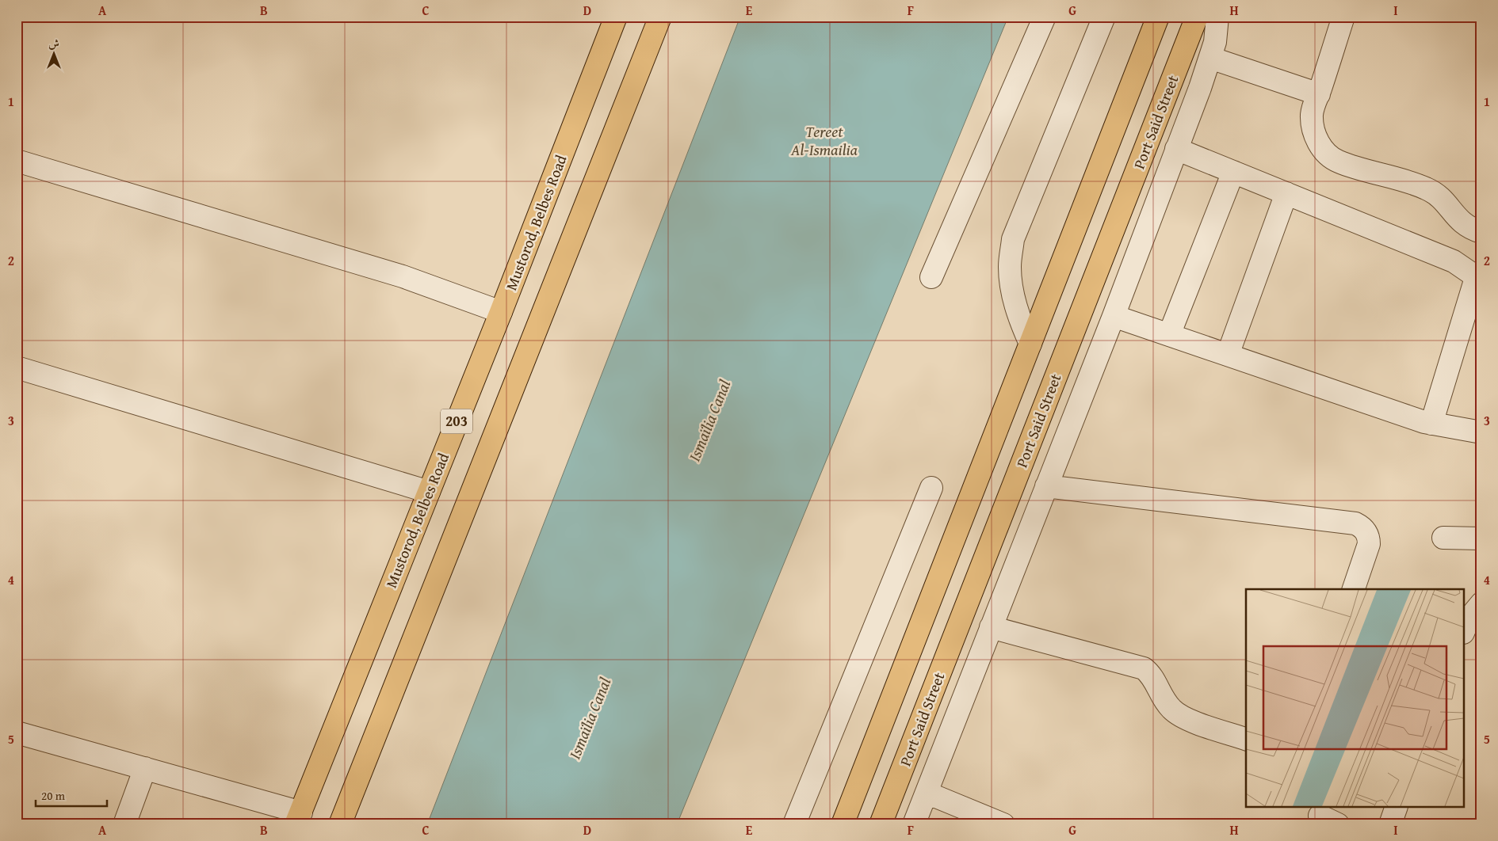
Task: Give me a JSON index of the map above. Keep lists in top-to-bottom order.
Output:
{
  "streets": {
    "main road": ["Port Said Street", "Mustorod, Belbes Road", "203"]
  },
  "water": ["Tereet Al-Ismailia", "Ismaïlia Canal"],
  "scale_bar": "20 m",
  "north": "top",
  "grid": {
    "columns": [
      "A",
      "B",
      "C",
      "D",
      "E",
      "F",
      "G",
      "H",
      "I"
    ],
    "rows": [
      "1",
      "2",
      "3",
      "4",
      "5"
    ]
  }
}
